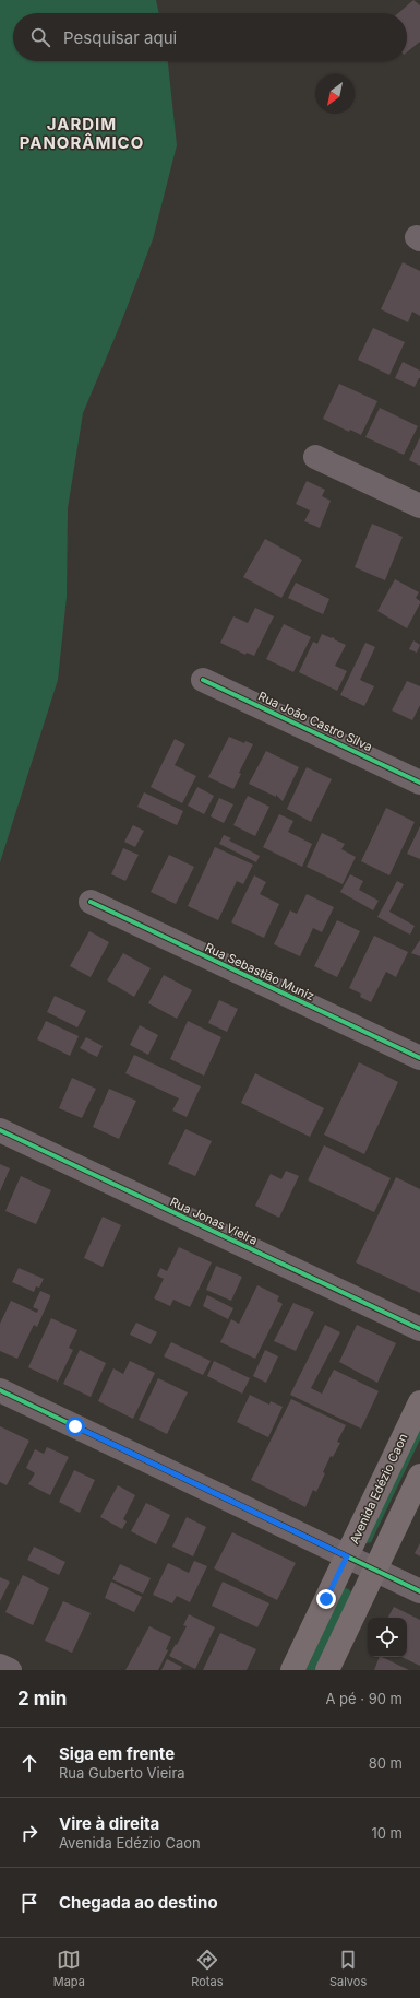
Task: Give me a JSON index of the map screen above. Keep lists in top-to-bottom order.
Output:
{
  "streets": {
    "main road": ["Avenida Edézio Caon"],
    "street": ["Rua João Castro Silva", "Rua Sebastião Muniz", "Rua Jonas Vieira"]
  },
  "districts": ["JARDIM PANORÂMICO"],
  "north": "bottom left",
  "page": {
    "search": "Pesquisar aqui",
    "heading": ["2 min", "A pé · 90 m"],
    "list": [
      ["Siga em frente", "Rua Guberto Vieira", "80 m"],
      ["Vire à direita", "Avenida Edézio Caon", "10 m"],
      "Chegada ao destino"
    ],
    "nav": ["Mapa", "Rotas", "Salvos"]
  }
}
